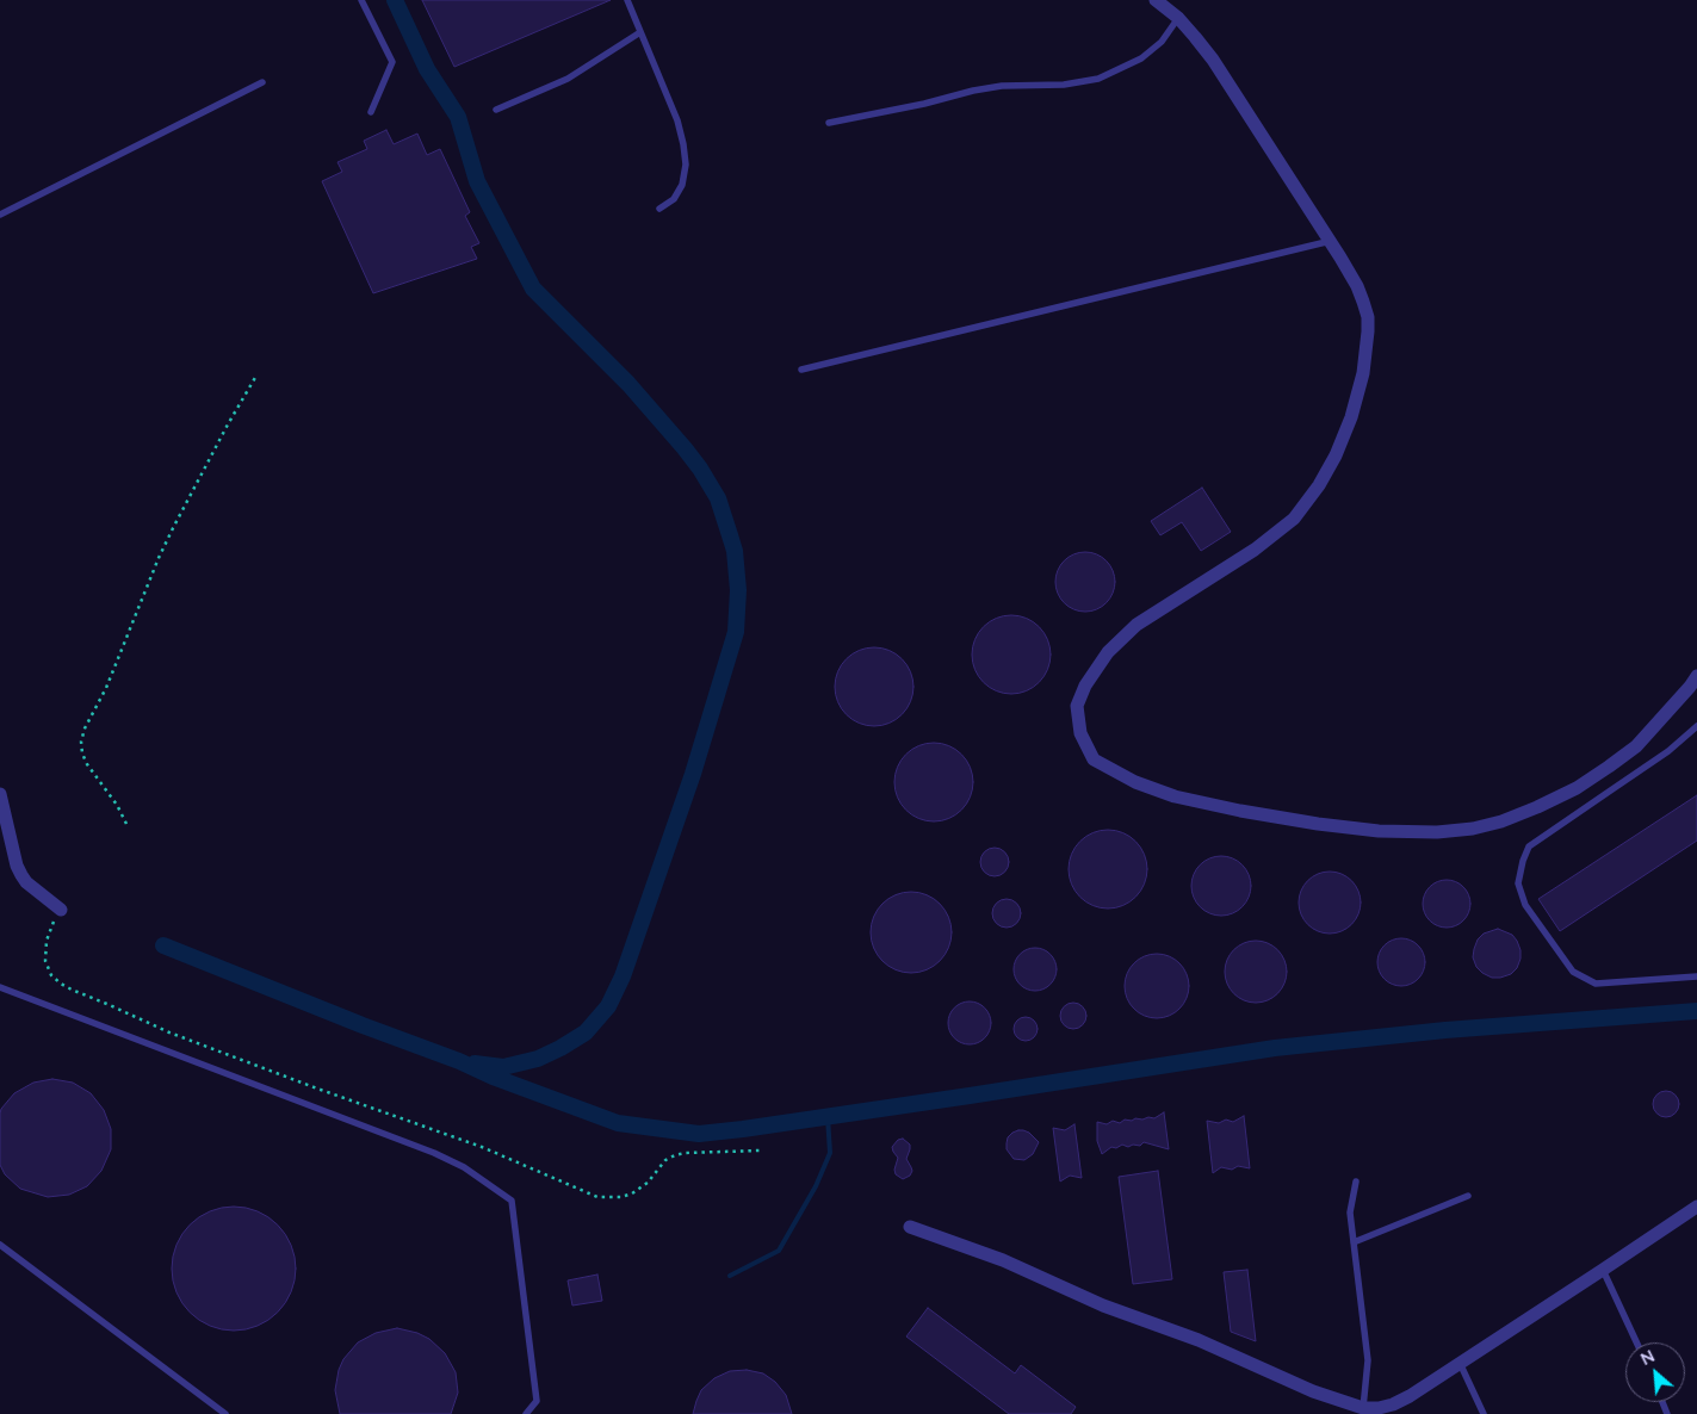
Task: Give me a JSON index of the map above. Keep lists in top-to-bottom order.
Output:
{
  "north": "top left"
}
